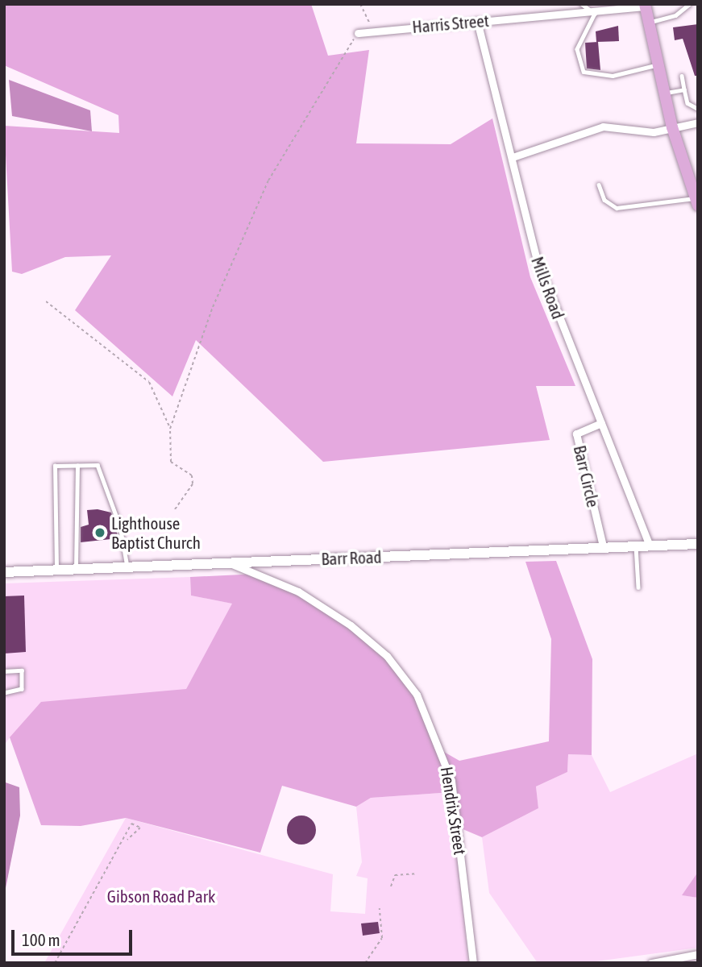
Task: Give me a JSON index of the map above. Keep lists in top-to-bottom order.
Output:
{
  "streets": {
    "street": [
      "Harris Street",
      "Mills Road",
      "Barr Circle",
      "Barr Road",
      "Hendrix Street"
    ]
  },
  "crossings": [
    ["Harris Street", "Mills Road"],
    ["Mills Road", "Barr Circle"],
    ["Mills Road", "Barr Road"],
    ["Barr Circle", "Barr Road"],
    ["Barr Road", "Hendrix Street"]
  ],
  "parks": ["Gibson Road Park"],
  "places": ["Lighthouse Baptist Church"],
  "scale_bar": "100 m"
}
